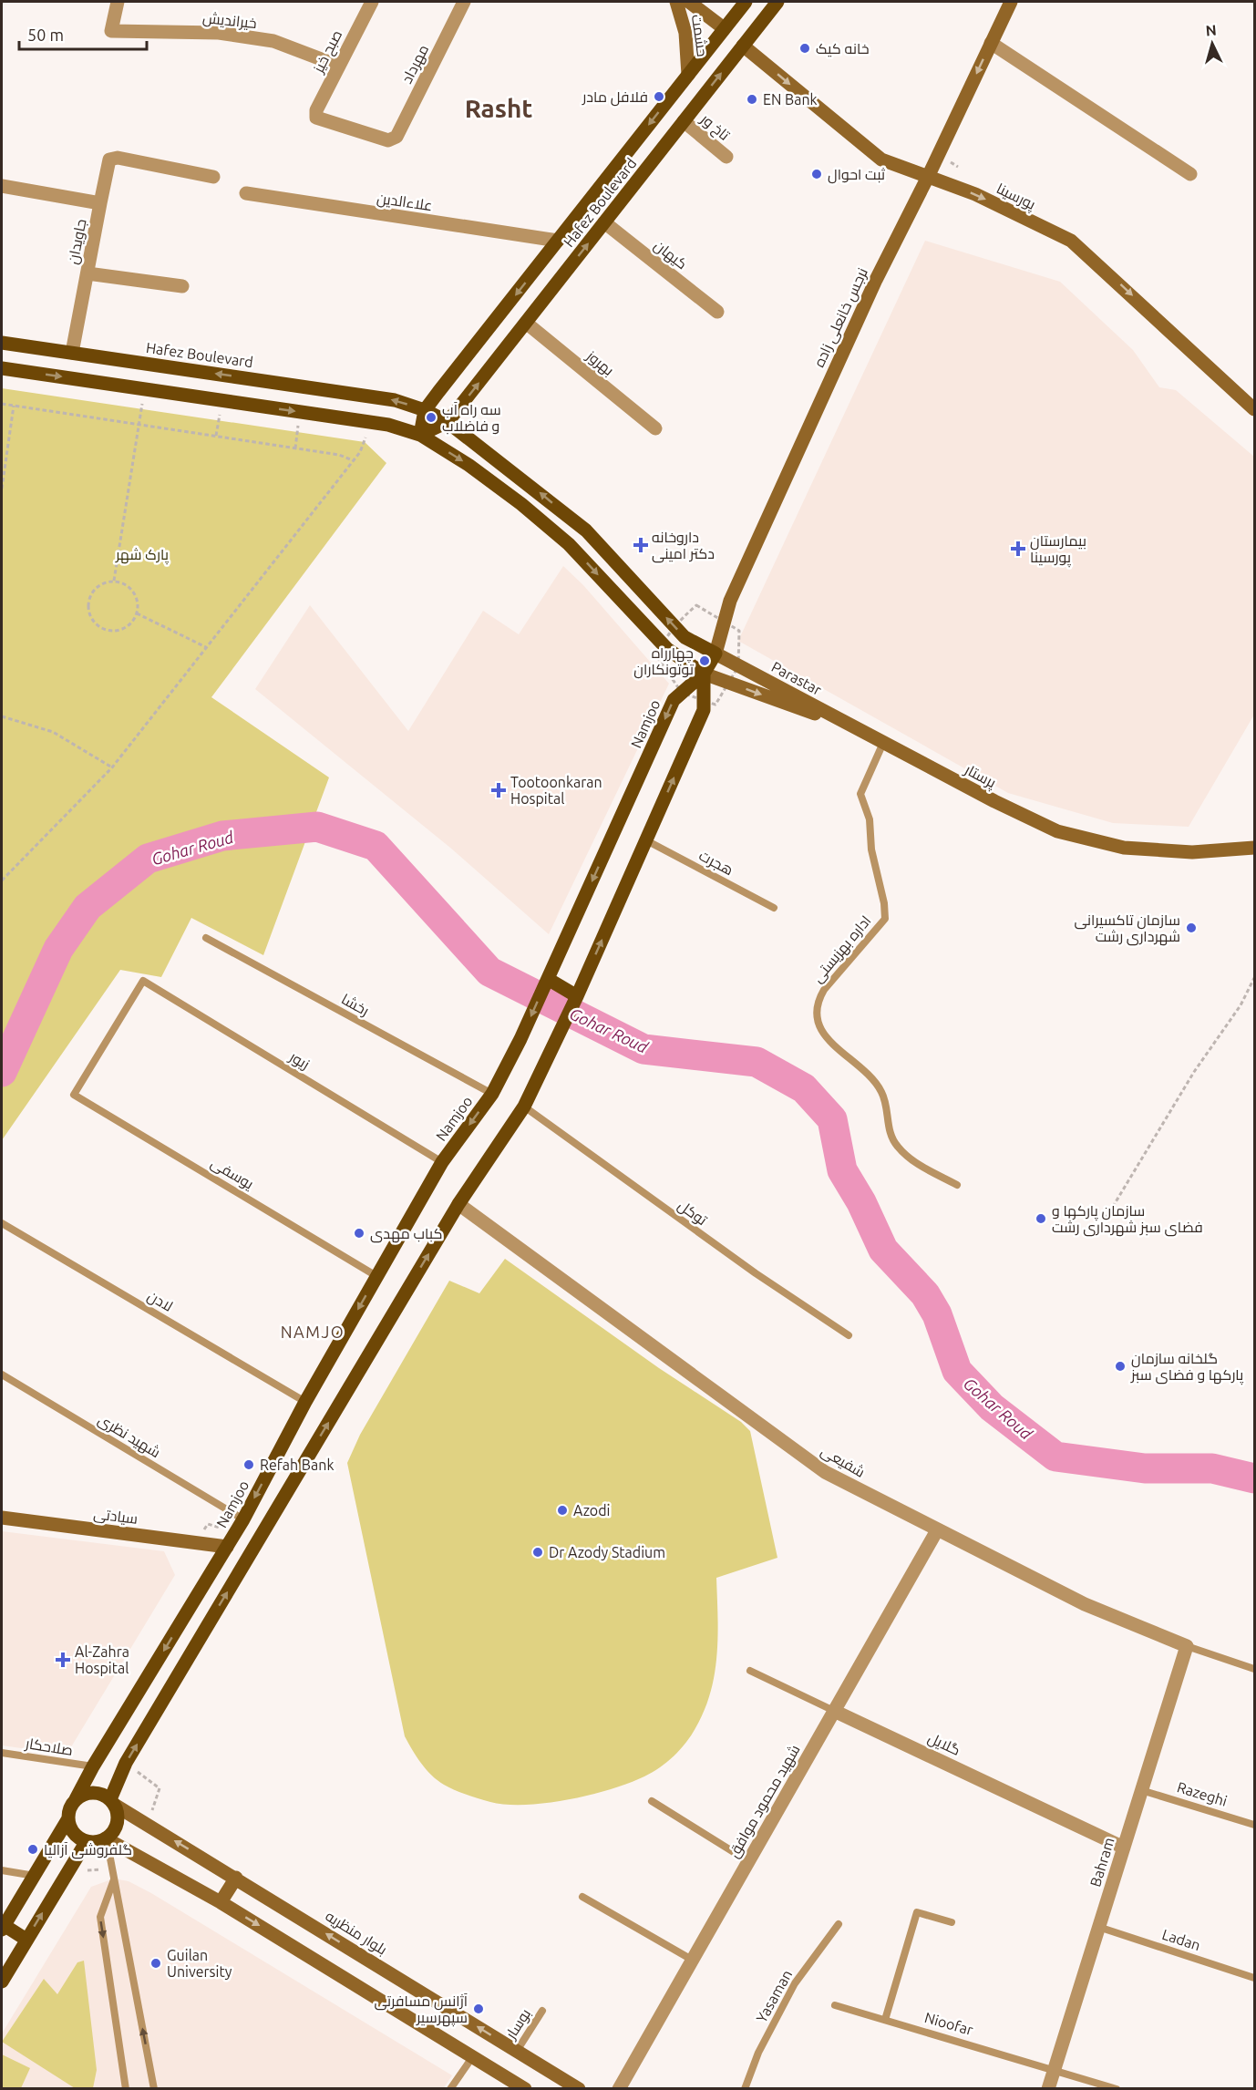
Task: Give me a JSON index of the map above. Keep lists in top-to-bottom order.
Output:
{
  "streets": {
    "main road": ["Hafez Boulevard", "Namjoo"],
    "street": [
      "خیراندیش",
      "حشمت",
      "صبح خیز",
      "مهرداد",
      "تاخ ور",
      "پورسینا",
      "علاءالدین",
      "جاویدان",
      "کیهان",
      "نرجس خانعلی زاده",
      "بهروز",
      "Parastar",
      "پرستار",
      "شفیعی",
      "سیادتی",
      "گلایل",
      "شهید محمود موافق",
      "Bahram",
      "بلوار منظریه"
    ],
    "lane": [
      "هجرت",
      "اداره بهزیستی",
      "رخشا",
      "زیور",
      "یوسفی",
      "توکل",
      "لادن",
      "شهید نظری",
      "صلاحکار",
      "Razeghi",
      "Ladan",
      "Yasaman",
      "بوسار",
      "Nioofar"
    ]
  },
  "crossings": [
    ["خیراندیش", "صبح خیز"],
    ["حشمت", "Hafez Boulevard"],
    ["صبح خیز", "مهرداد"],
    ["تاخ ور", "Hafez Boulevard"],
    ["پورسینا", "Hafez Boulevard"],
    ["پورسینا", "نرجس خانعلی زاده"],
    ["علاءالدین", "Hafez Boulevard"],
    ["Hafez Boulevard", "جاویدان"],
    ["Hafez Boulevard", "کیهان"],
    ["Hafez Boulevard", "نرجس خانعلی زاده"],
    ["Hafez Boulevard", "بهروز"],
    ["Hafez Boulevard", "Parastar"],
    ["نرجس خانعلی زاده", "Parastar"],
    ["Parastar", "پرستار"],
    ["Namjoo", "پرستار"],
    ["Namjoo", "رخشا"],
    ["Namjoo", "زیور"],
    ["Namjoo", "یوسفی"],
    ["Namjoo", "لادن"],
    ["Namjoo", "شهید نظری"],
    ["Namjoo", "سیادتی"],
    ["Namjoo", "صلاحکار"],
    ["Namjoo", "بلوار منظریه"],
    ["پرستار", "اداره بهزیستی"],
    ["زیور", "یوسفی"],
    ["شفیعی", "شهید محمود موافق"],
    ["شفیعی", "Bahram"],
    ["گلایل", "شهید محمود موافق"],
    ["گلایل", "Bahram"],
    ["Razeghi", "Bahram"],
    ["Bahram", "Ladan"],
    ["Bahram", "Nioofar"],
    ["بلوار منظریه", "بوسار"]
  ],
  "one_way": ["پورسینا"],
  "districts": ["Rasht", "NAMJO"],
  "water": ["Gohar Roud"],
  "parks": ["پارک شهر"],
  "places": {
    "other": [
      "خانه کیک",
      "فلافل مادر",
      "EN Bank",
      "ثبت احوال",
      "سه راه آب و فاضلاب",
      "چهارراه توتونکاران",
      "سازمان تاکسیرانی شهرداری رشت",
      "سازمان پارکها و فضای سبز شهرداری رشت",
      "کباب مهدی",
      "گلخانه سازمان پارکها و فضای سبز",
      "Refah Bank",
      "Azodi",
      "Dr Azody Stadium",
      "گلفروشی آزالیا",
      "Guilan University",
      "آژانس مسافرتی سپهرسیر"
    ],
    "health": [
      "داروخانه دکتر امینی",
      "بیمارستان پورسینا",
      "Tootoonkaran Hospital",
      "Al-Zahra Hospital"
    ]
  },
  "scale_bar": "50 m",
  "north": "top"
}
